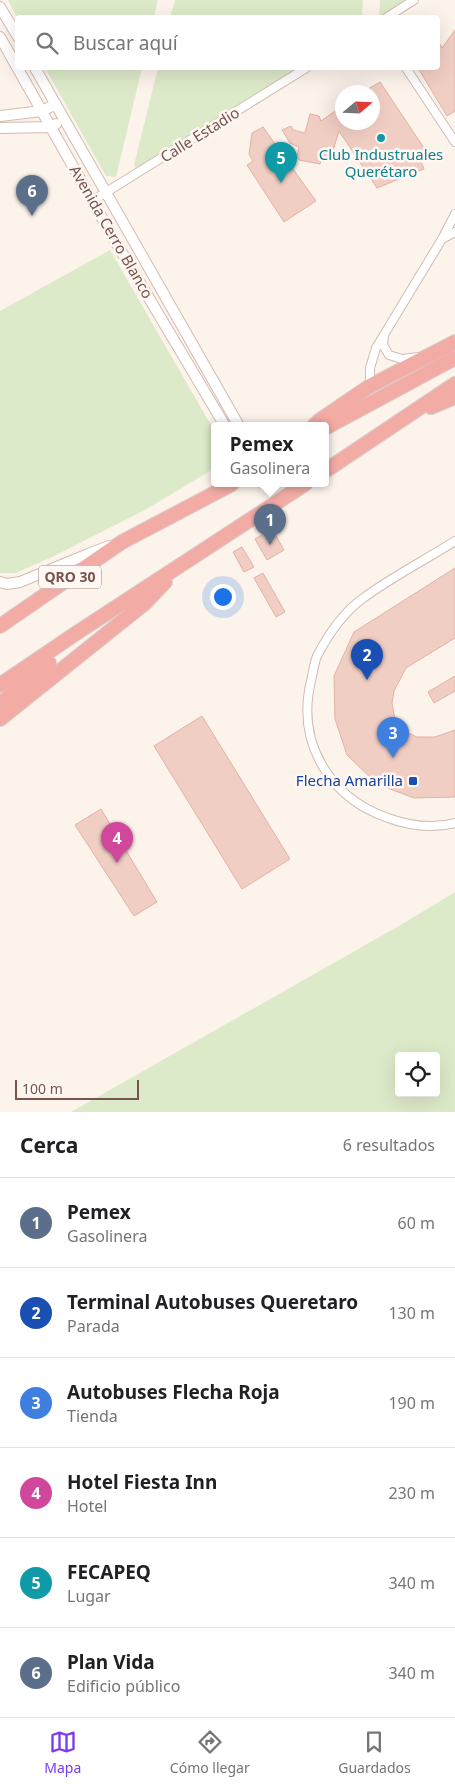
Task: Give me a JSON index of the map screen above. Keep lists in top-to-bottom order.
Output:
{
  "streets": {
    "highway": ["QRO 30"],
    "main road": ["Avenida Cerro Blanco"],
    "street": ["Calle Estadio"]
  },
  "crossings": [
    ["Calle Estadio", "Avenida Cerro Blanco"]
  ],
  "places": {
    "other": ["Club Industruales Querétaro"],
    "transit": ["Flecha Amarilla"]
  },
  "scale_bar": "100 m",
  "north": "right",
  "page": {
    "search": "Buscar aquí",
    "pins": [
      "5",
      "6",
      "1",
      "2",
      "3",
      "4"
    ],
    "popup": ["Pemex", "Gasolinera"],
    "scale": "100 m",
    "heading": ["Cerca", "6 resultados"],
    "list": [
      {
        "mark": "1",
        "name": "Pemex",
        "note": "Gasolinera",
        "value": "60 m"
      },
      {
        "mark": "2",
        "name": "Terminal Autobuses Queretaro",
        "note": "Parada",
        "value": "130 m"
      },
      {
        "mark": "3",
        "name": "Autobuses Flecha Roja",
        "note": "Tienda",
        "value": "190 m"
      },
      {
        "mark": "4",
        "name": "Hotel Fiesta Inn",
        "note": "Hotel",
        "value": "230 m"
      },
      {
        "mark": "5",
        "name": "FECAPEQ",
        "note": "Lugar",
        "value": "340 m"
      },
      {
        "mark": "6",
        "name": "Plan Vida",
        "note": "Edificio público",
        "value": "340 m"
      }
    ],
    "nav": ["Mapa", "Cómo llegar", "Guardados"]
  }
}
